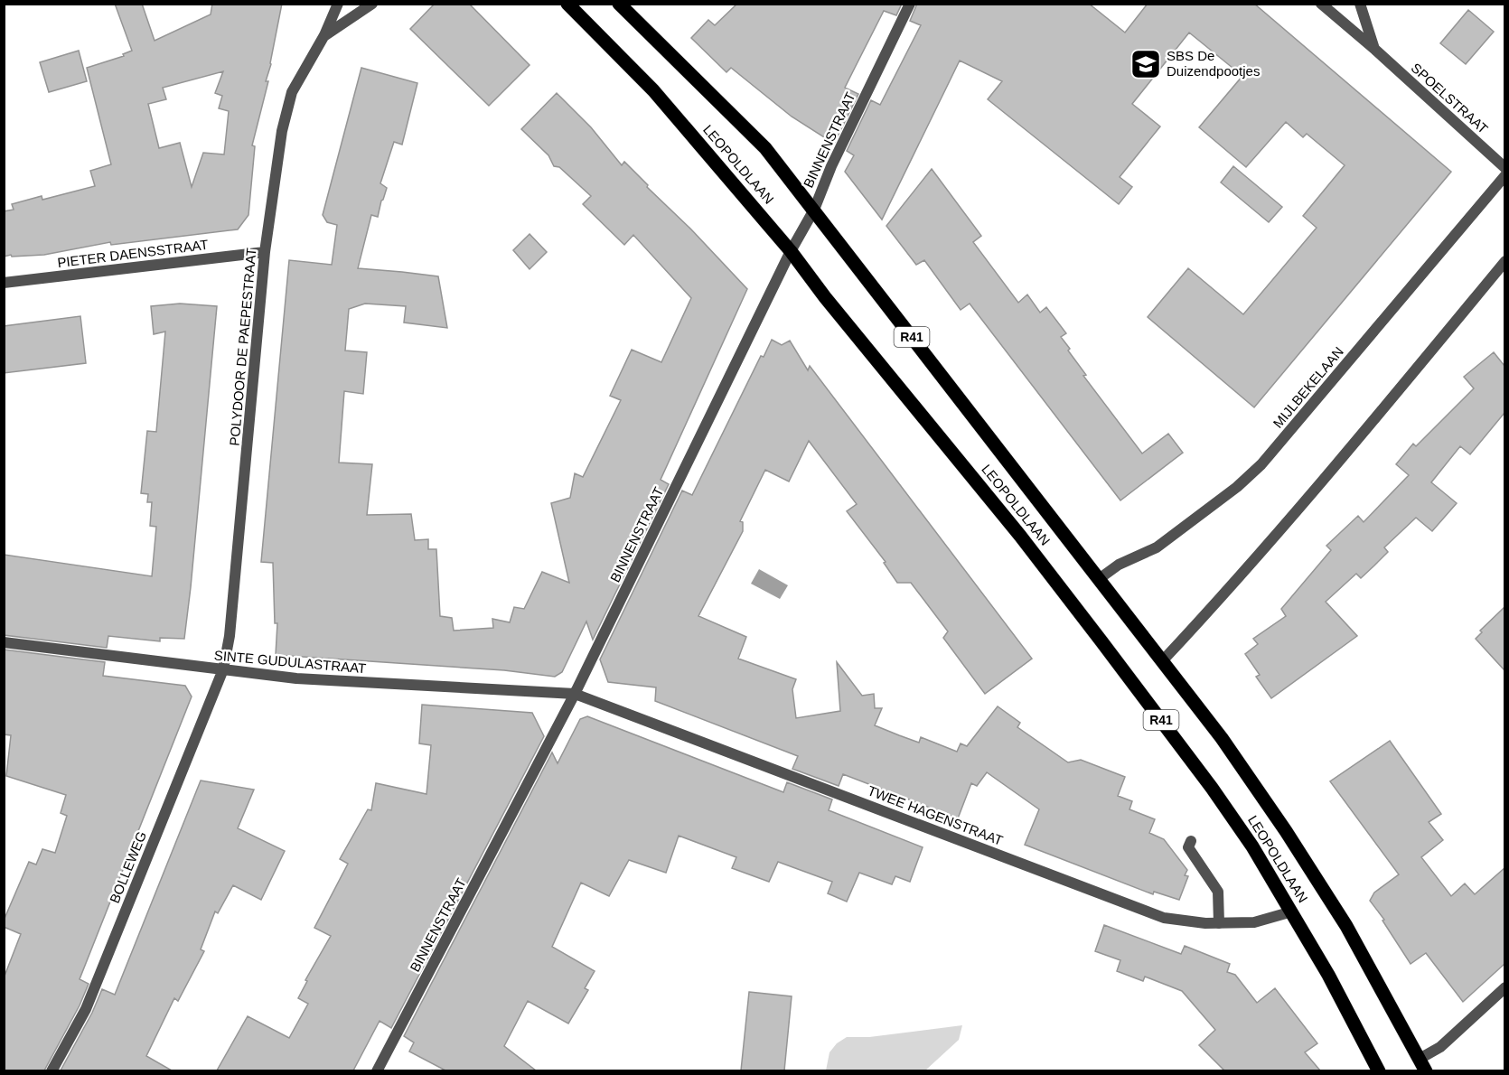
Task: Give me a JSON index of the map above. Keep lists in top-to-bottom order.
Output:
{
  "streets": {
    "main road": ["LEOPOLDLAAN", "R41"],
    "street": [
      "SPOELSTRAAT",
      "BINNENSTRAAT",
      "PIETER DAENSSTRAAT",
      "POLYDOOR DE PAEPESTRAAT",
      "MIJLBEKELAAN",
      "SINTE GUDULASTRAAT",
      "TWEE HAGENSTRAAT",
      "BOLLEWEG"
    ]
  },
  "crossings": [
    ["BINNENSTRAAT", "LEOPOLDLAAN"],
    ["BINNENSTRAAT", "SINTE GUDULASTRAAT"],
    ["BINNENSTRAAT", "TWEE HAGENSTRAAT"],
    ["LEOPOLDLAAN", "MIJLBEKELAAN"],
    ["LEOPOLDLAAN", "TWEE HAGENSTRAAT"],
    ["PIETER DAENSSTRAAT", "POLYDOOR DE PAEPESTRAAT"],
    ["POLYDOOR DE PAEPESTRAAT", "SINTE GUDULASTRAAT"],
    ["POLYDOOR DE PAEPESTRAAT", "BOLLEWEG"],
    ["SINTE GUDULASTRAAT", "TWEE HAGENSTRAAT"],
    ["SINTE GUDULASTRAAT", "BOLLEWEG"]
  ],
  "places": {
    "school or university": ["SBS De Duizendpootjes"]
  }
}
